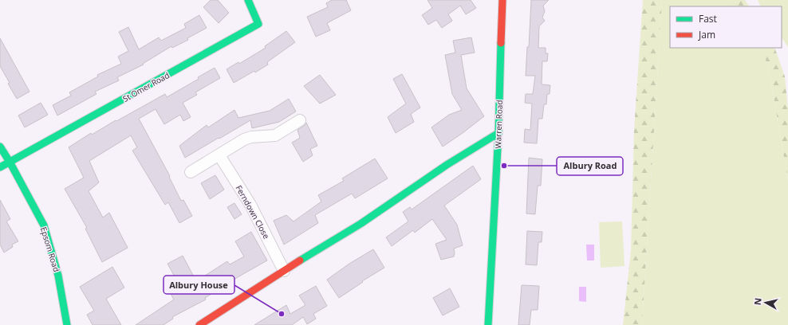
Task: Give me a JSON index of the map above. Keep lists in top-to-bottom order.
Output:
{
  "streets": {
    "street": [
      "St Omer Road",
      "Warren Road",
      "Ferndown Close",
      "Epsom Road"
    ]
  },
  "crossings": [
    ["St Omer Road", "Epsom Road"]
  ],
  "places": ["Albury Road", "Albury House"],
  "legend": ["Fast", "Jam"],
  "north": "left"
}
